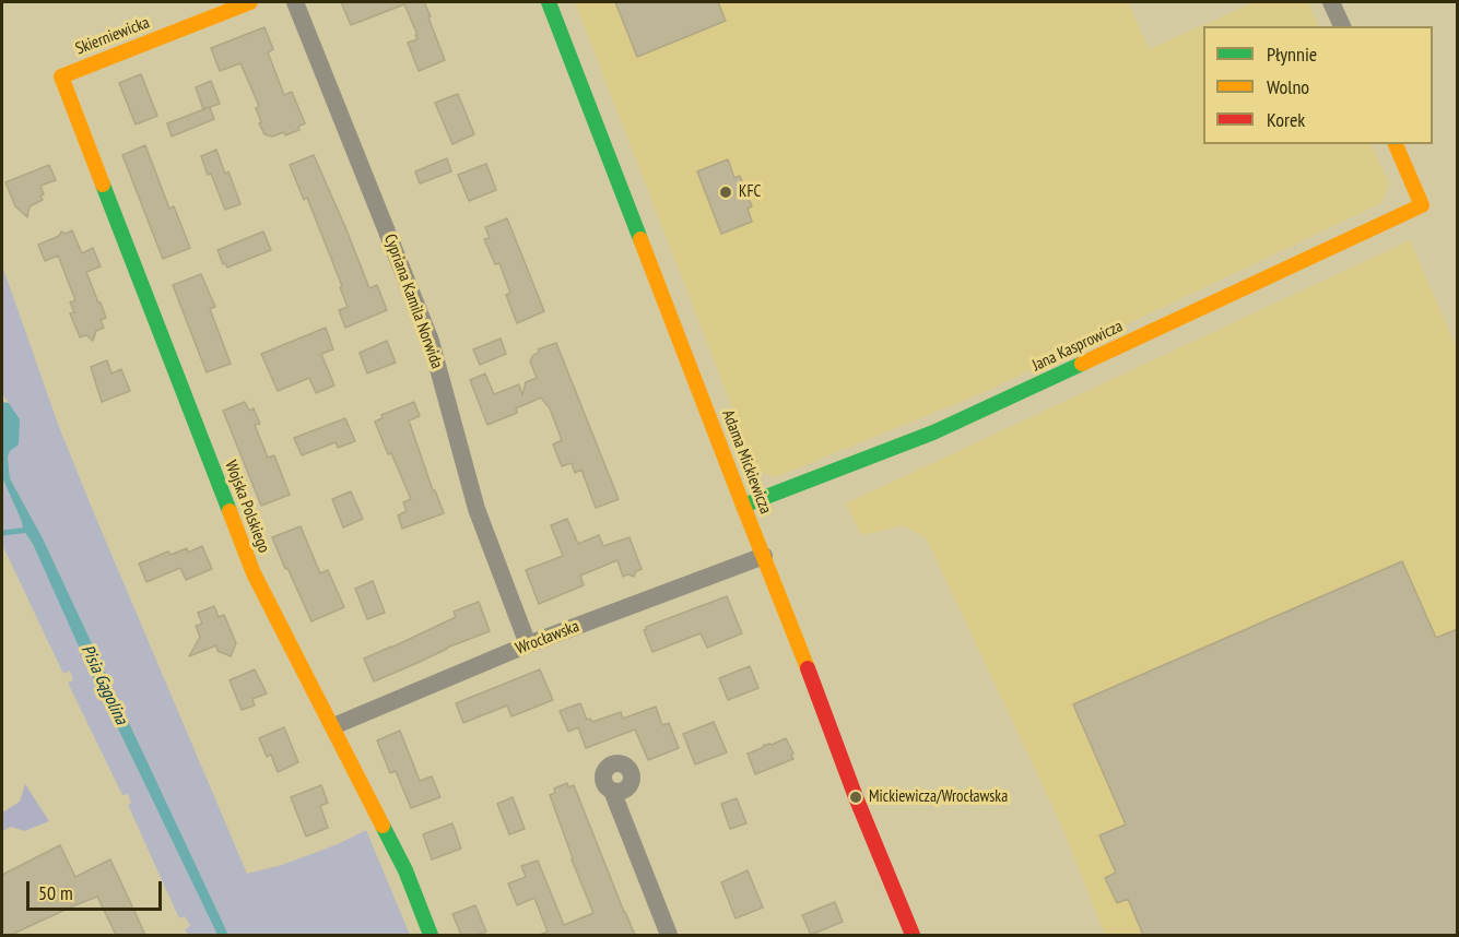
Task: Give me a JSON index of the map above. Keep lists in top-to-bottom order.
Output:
{
  "streets": {
    "street": [
      "Skierniewicka",
      "Cypriana Kamila Norwida",
      "Jana Kasprowicza",
      "Adama Mickiewicza",
      "Wojska Polskiego",
      "Wrocławska"
    ]
  },
  "crossings": [
    ["Skierniewicka", "Wojska Polskiego"],
    ["Cypriana Kamila Norwida", "Wrocławska"],
    ["Jana Kasprowicza", "Adama Mickiewicza"],
    ["Adama Mickiewicza", "Wrocławska"],
    ["Wojska Polskiego", "Wrocławska"]
  ],
  "water": ["Pisia Gągolina"],
  "places": ["KFC", "Mickiewicza/Wrocławska"],
  "legend": ["Płynnie", "Wolno", "Korek"],
  "scale_bar": "50 m"
}
